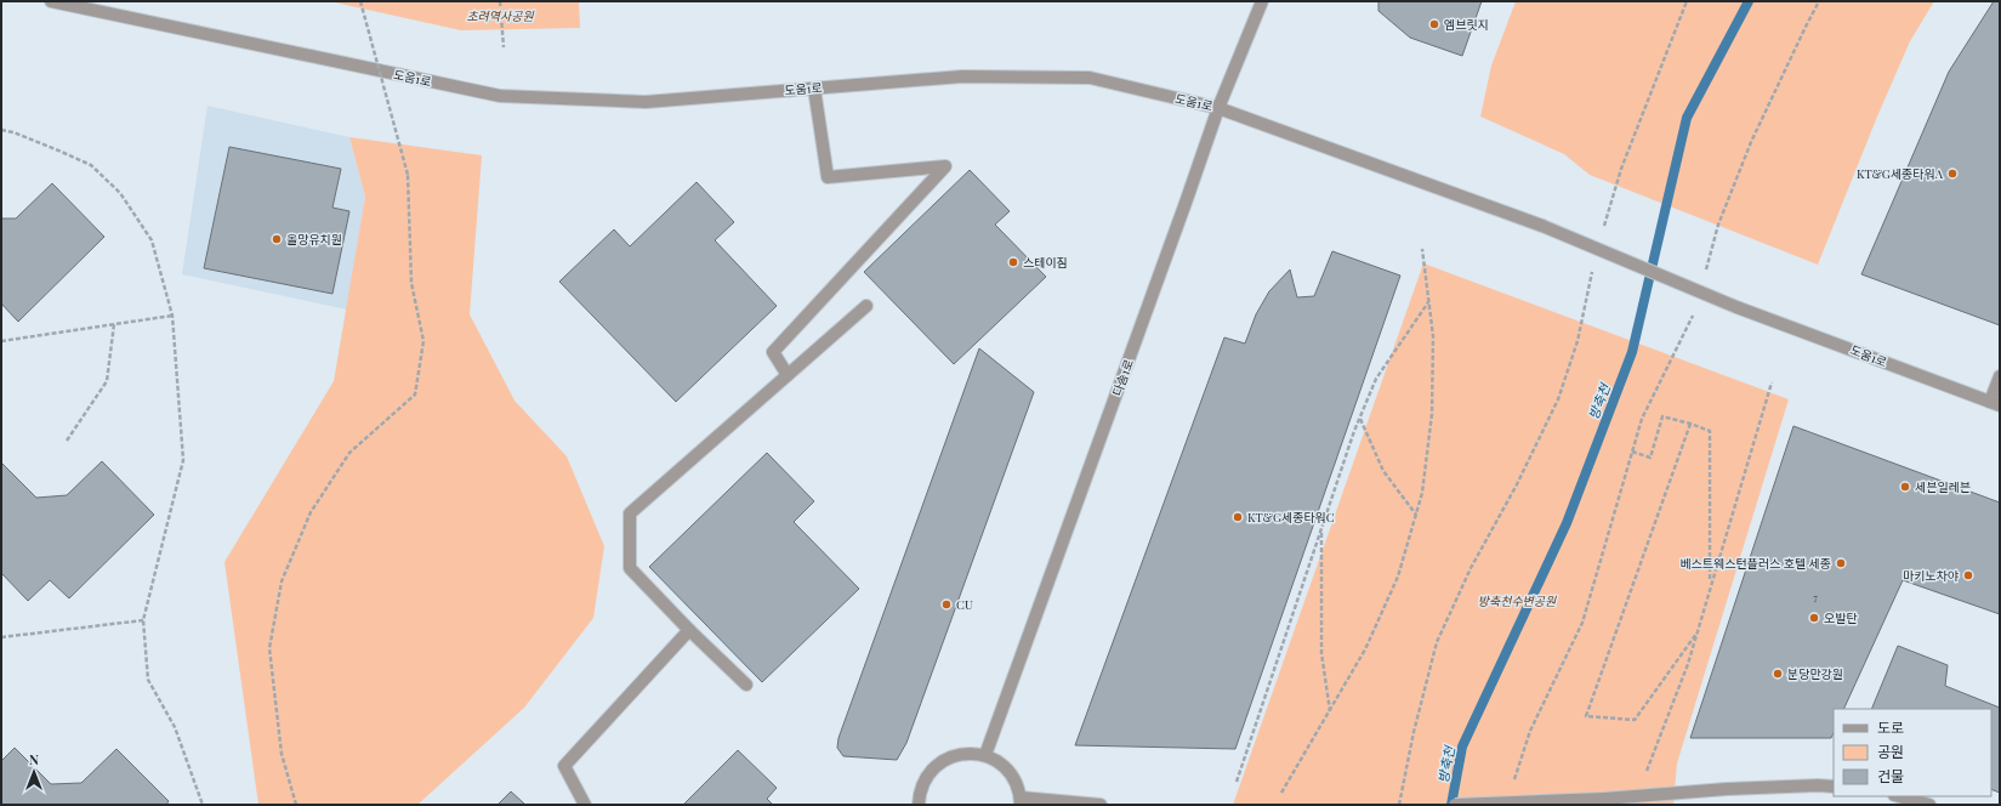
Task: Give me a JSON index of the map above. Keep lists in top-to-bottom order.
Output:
{
  "streets": {
    "street": ["도움1로", "다솜1로"]
  },
  "crossings": [
    ["도움1로", "다솜1로"]
  ],
  "water": ["방축천"],
  "parks": ["초려역사공원", "방축천수변공원"],
  "places": [
    "엠브릿지",
    "KT&G세종타워A",
    "올망유치원",
    "스테이짐",
    "세븐일레븐",
    "KT&G세종타워C",
    "베스트웨스턴플러스 호텔 세종",
    "마키노차야",
    "CU",
    "오발탄",
    "분당만강원"
  ],
  "house_numbers": ["7"],
  "legend": ["도로", "공원", "건물"],
  "north": "top"
}
